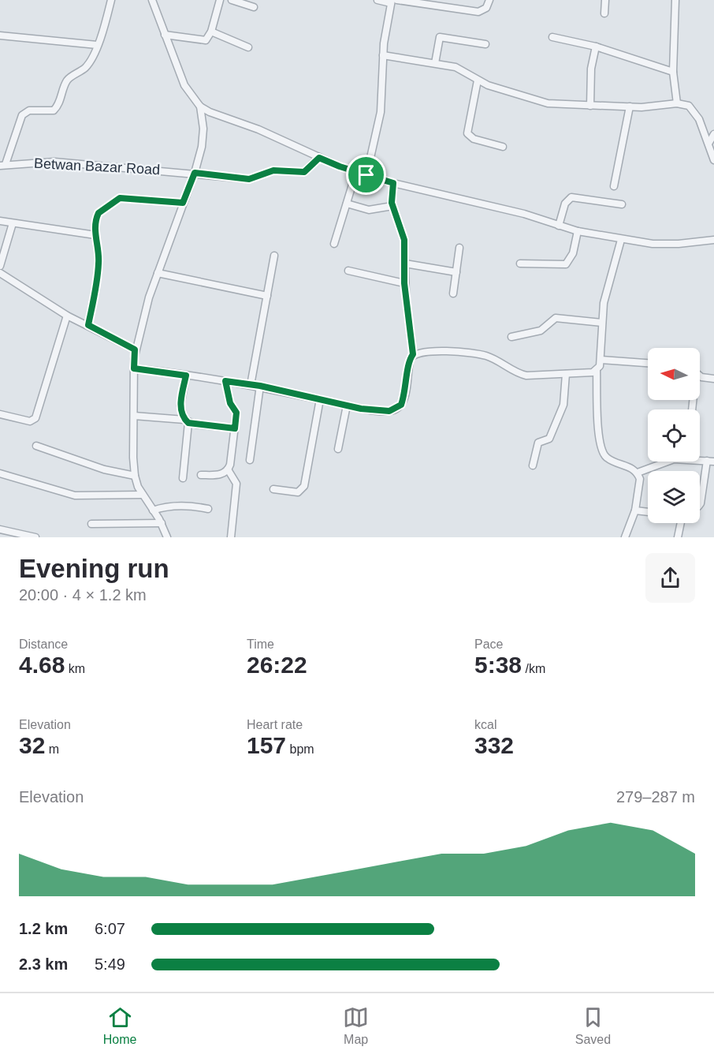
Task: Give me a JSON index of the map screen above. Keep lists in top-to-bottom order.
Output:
{
  "streets": {
    "street": ["Betwan Bazar Road"]
  },
  "north": "left",
  "page": {
    "heading": ["Evening run", "20:00 · 4 × 1.2 km"],
    "stats": [
      ["Distance", "4.68 km"],
      ["Time", "26:22"],
      ["Pace", "5:38 /km"],
      ["Elevation", "32 m"],
      ["Heart rate", "157 bpm"],
      ["kcal", "332"]
    ],
    "chart": ["Elevation", "279–287 m"],
    "list": [
      {
        "name": "1.2 km",
        "note": "6:07"
      },
      {
        "name": "2.3 km",
        "note": "5:49"
      }
    ],
    "tabs": ["Home", "Map", "Saved"]
  }
}
